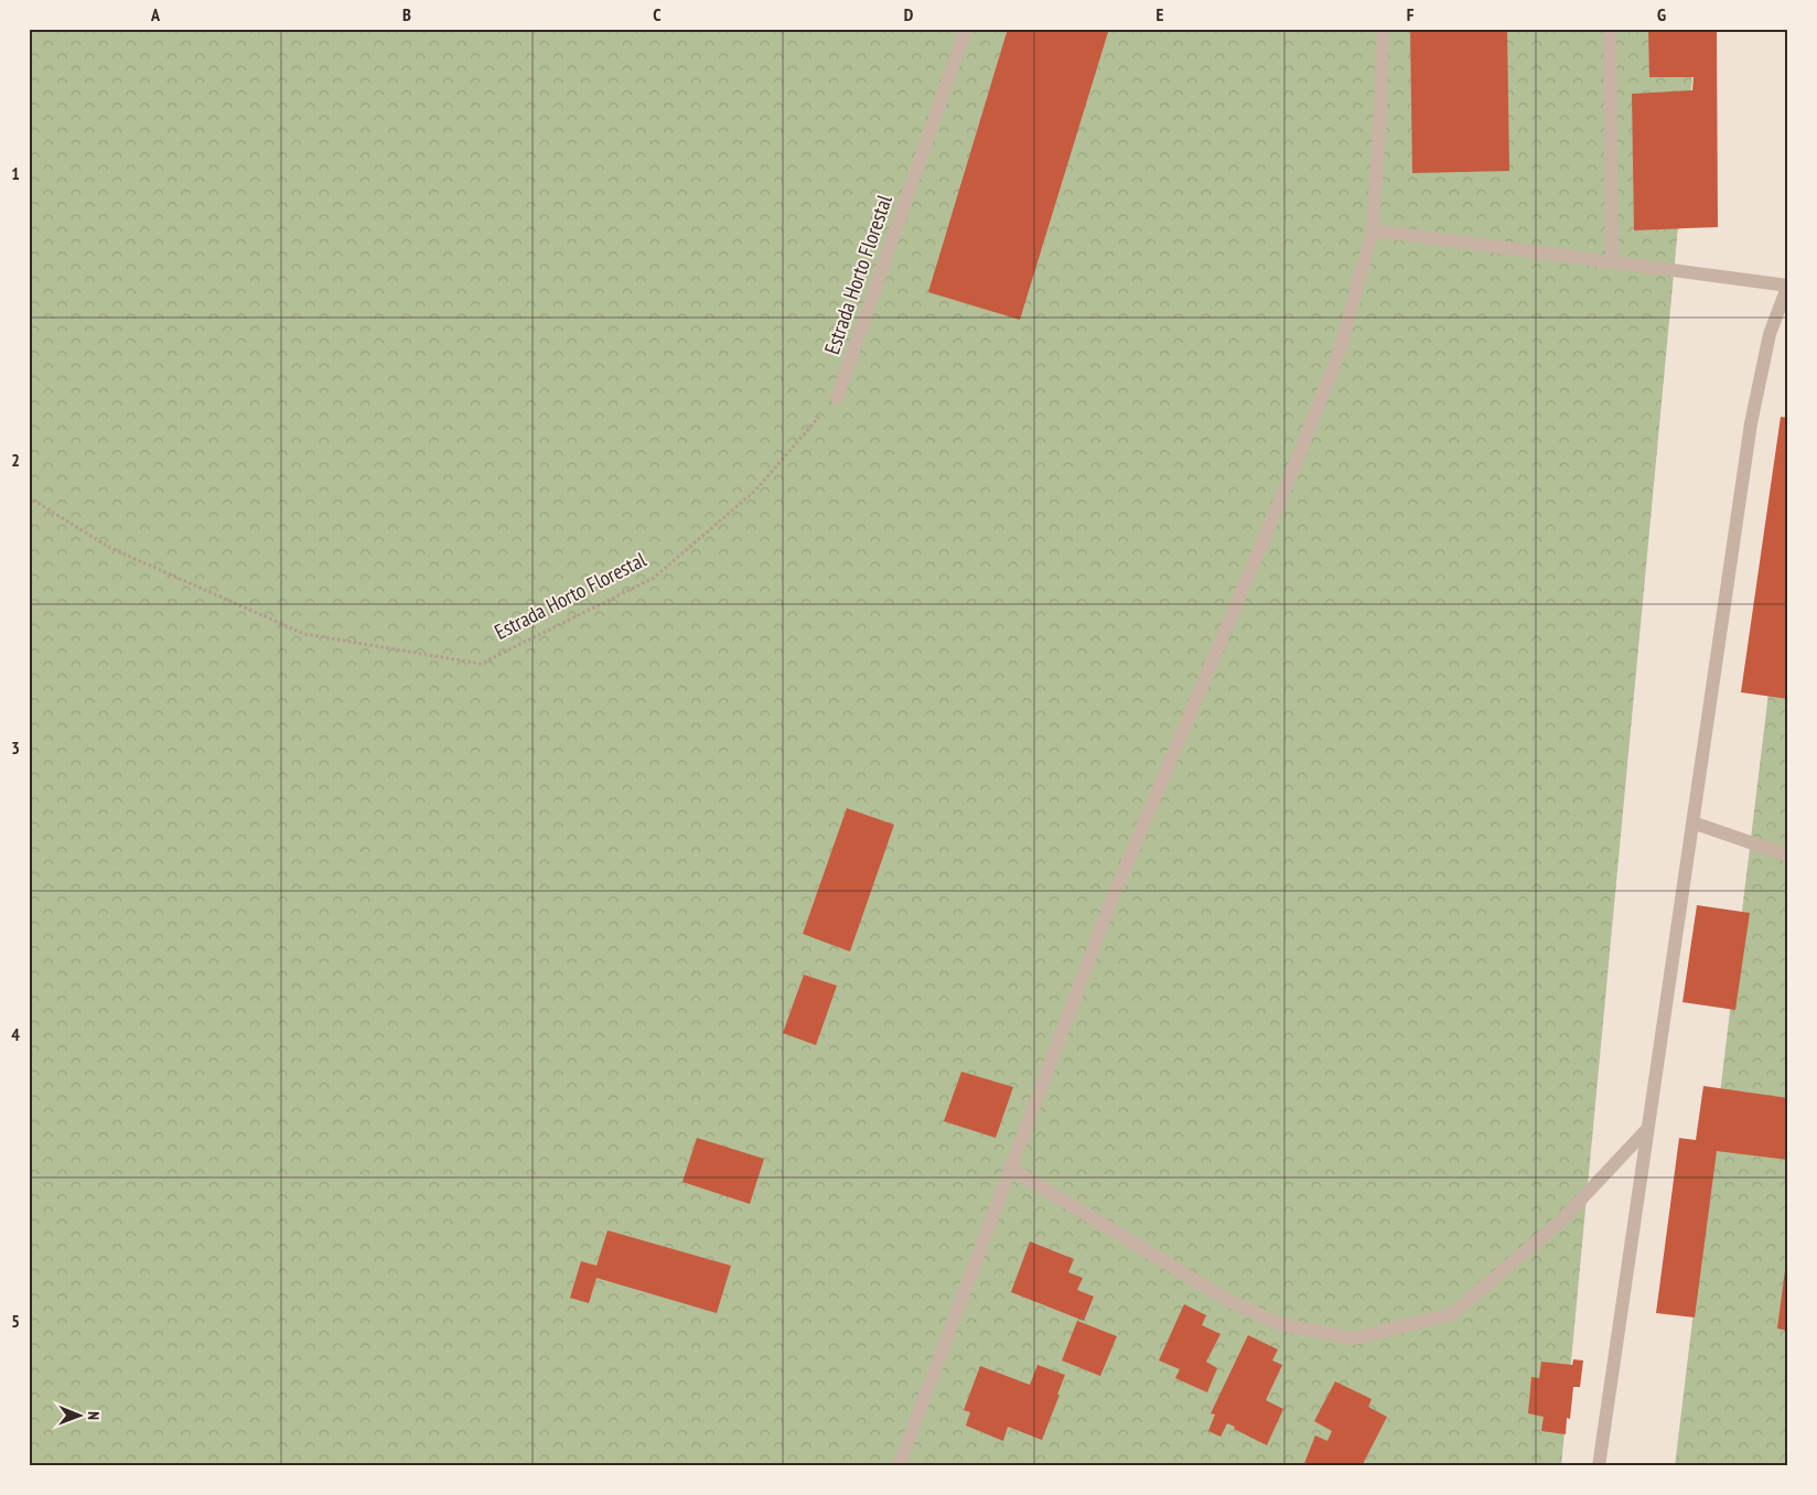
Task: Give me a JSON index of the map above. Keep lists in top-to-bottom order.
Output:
{
  "streets": {
    "street": ["Estrada Horto Florestal"]
  },
  "north": "right",
  "grid": {
    "columns": [
      "A",
      "B",
      "C",
      "D",
      "E",
      "F",
      "G"
    ],
    "rows": [
      "1",
      "2",
      "3",
      "4",
      "5"
    ]
  }
}
